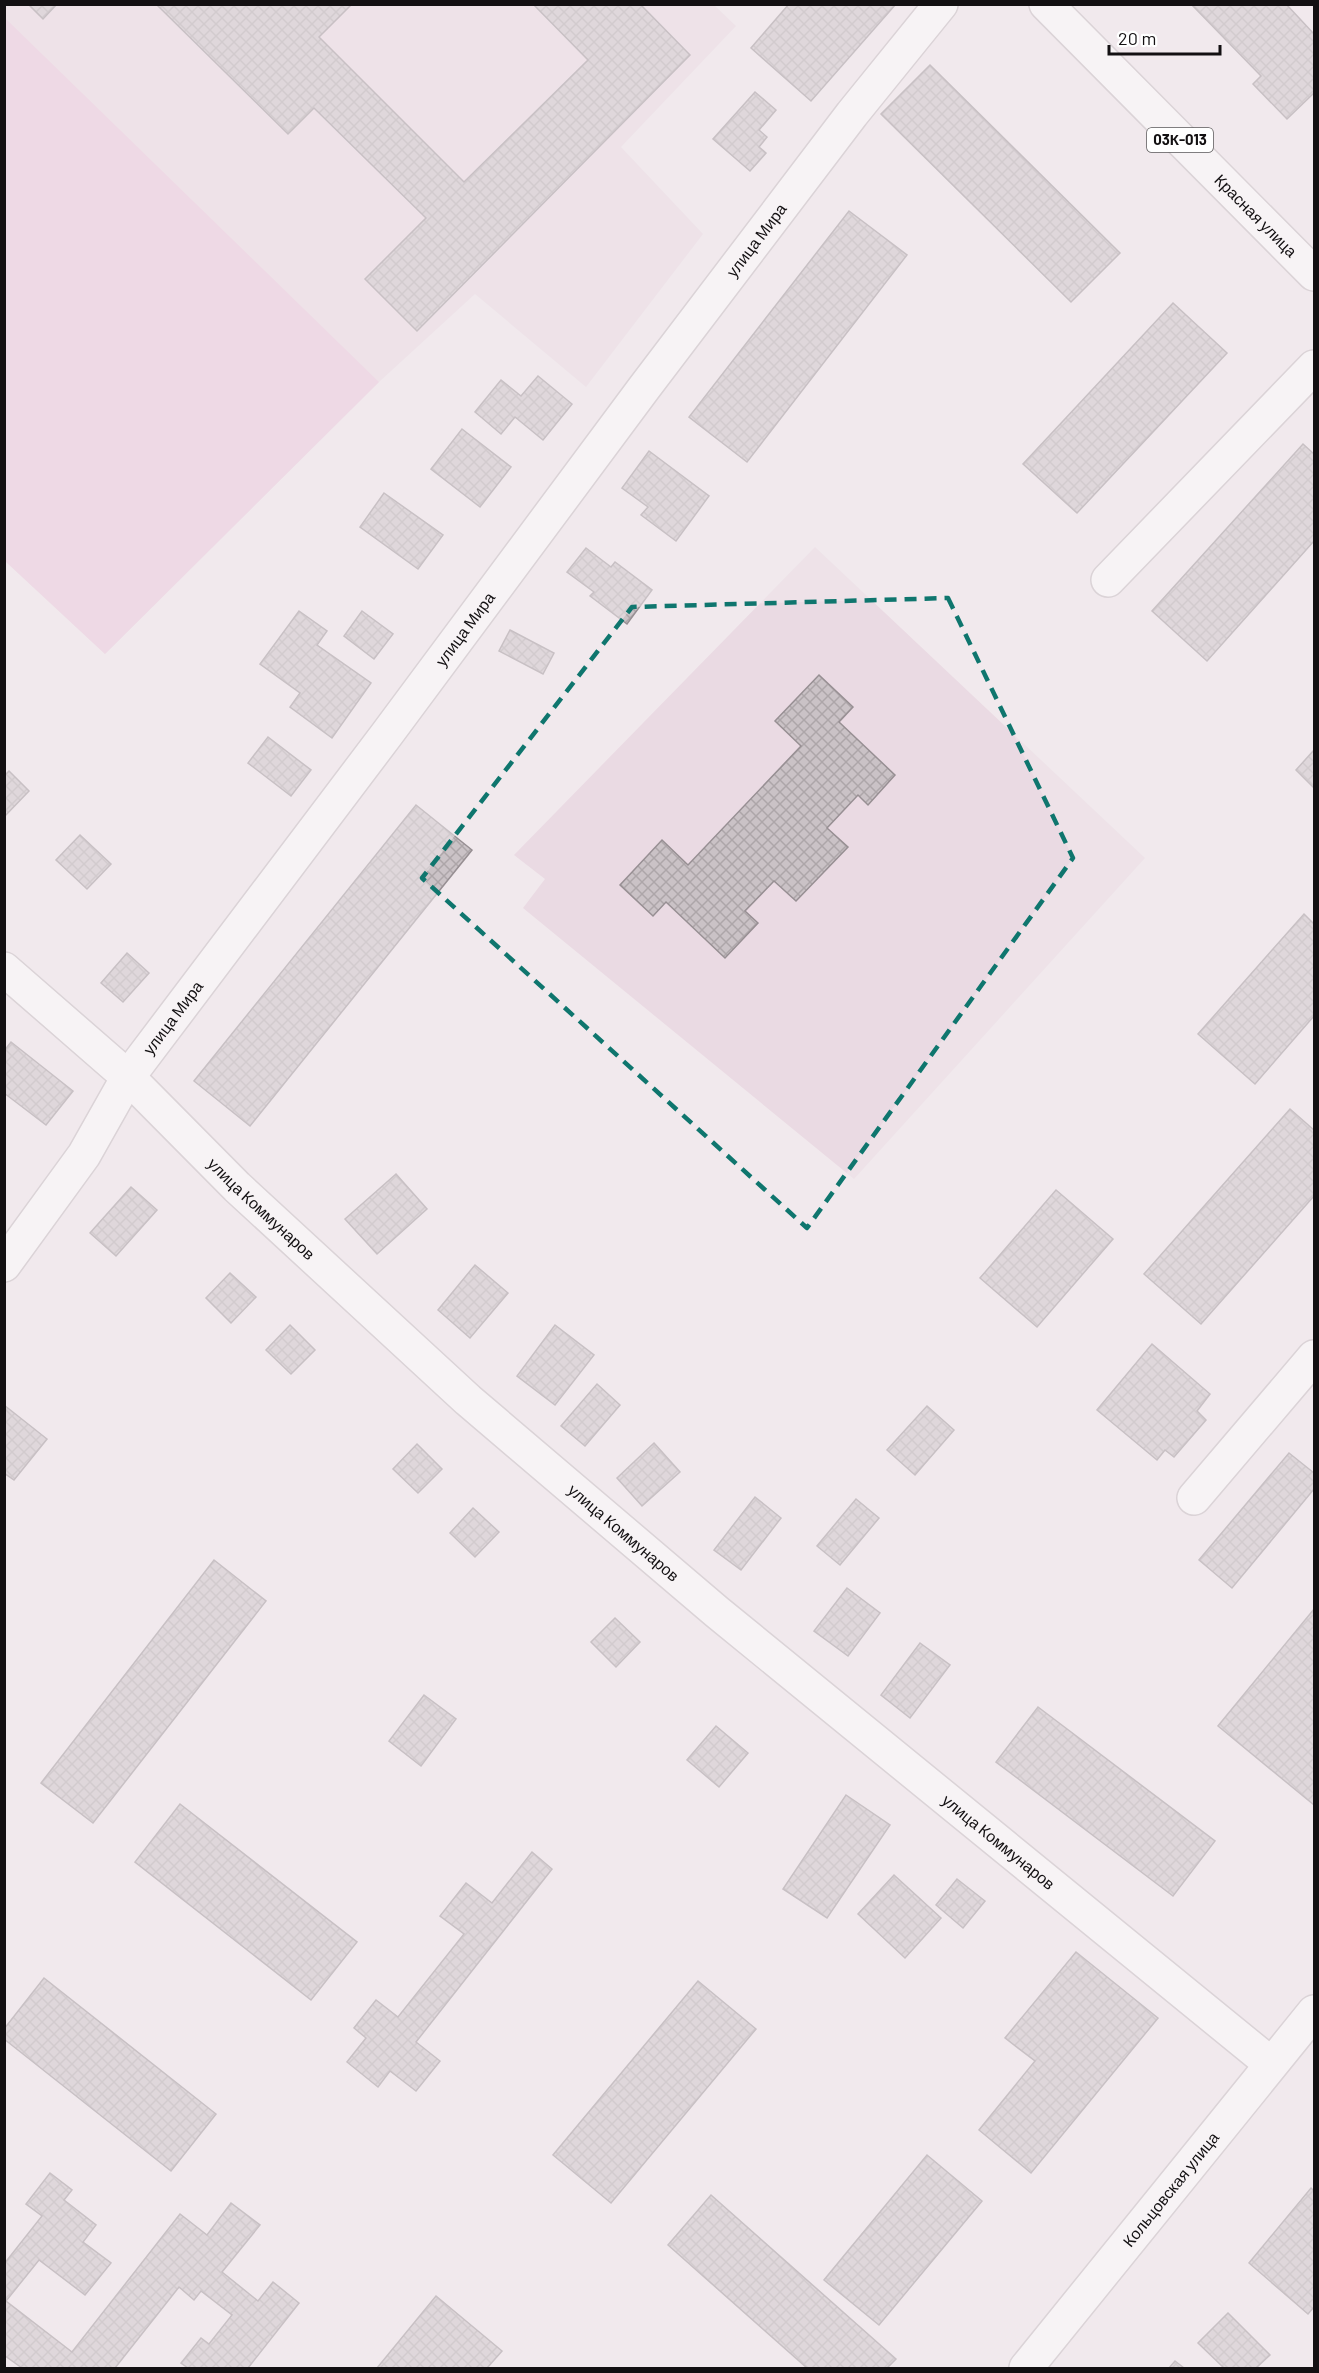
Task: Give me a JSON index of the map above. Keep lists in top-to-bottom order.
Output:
{
  "streets": {
    "street": [
      "03К-013",
      "Красная улица",
      "улица Мира",
      "улица Коммунаров",
      "Кольцовская улица"
    ]
  },
  "crossings": [
    ["улица Мира", "улица Коммунаров"],
    ["улица Коммунаров", "Кольцовская улица"]
  ],
  "scale_bar": "20 m"
}
